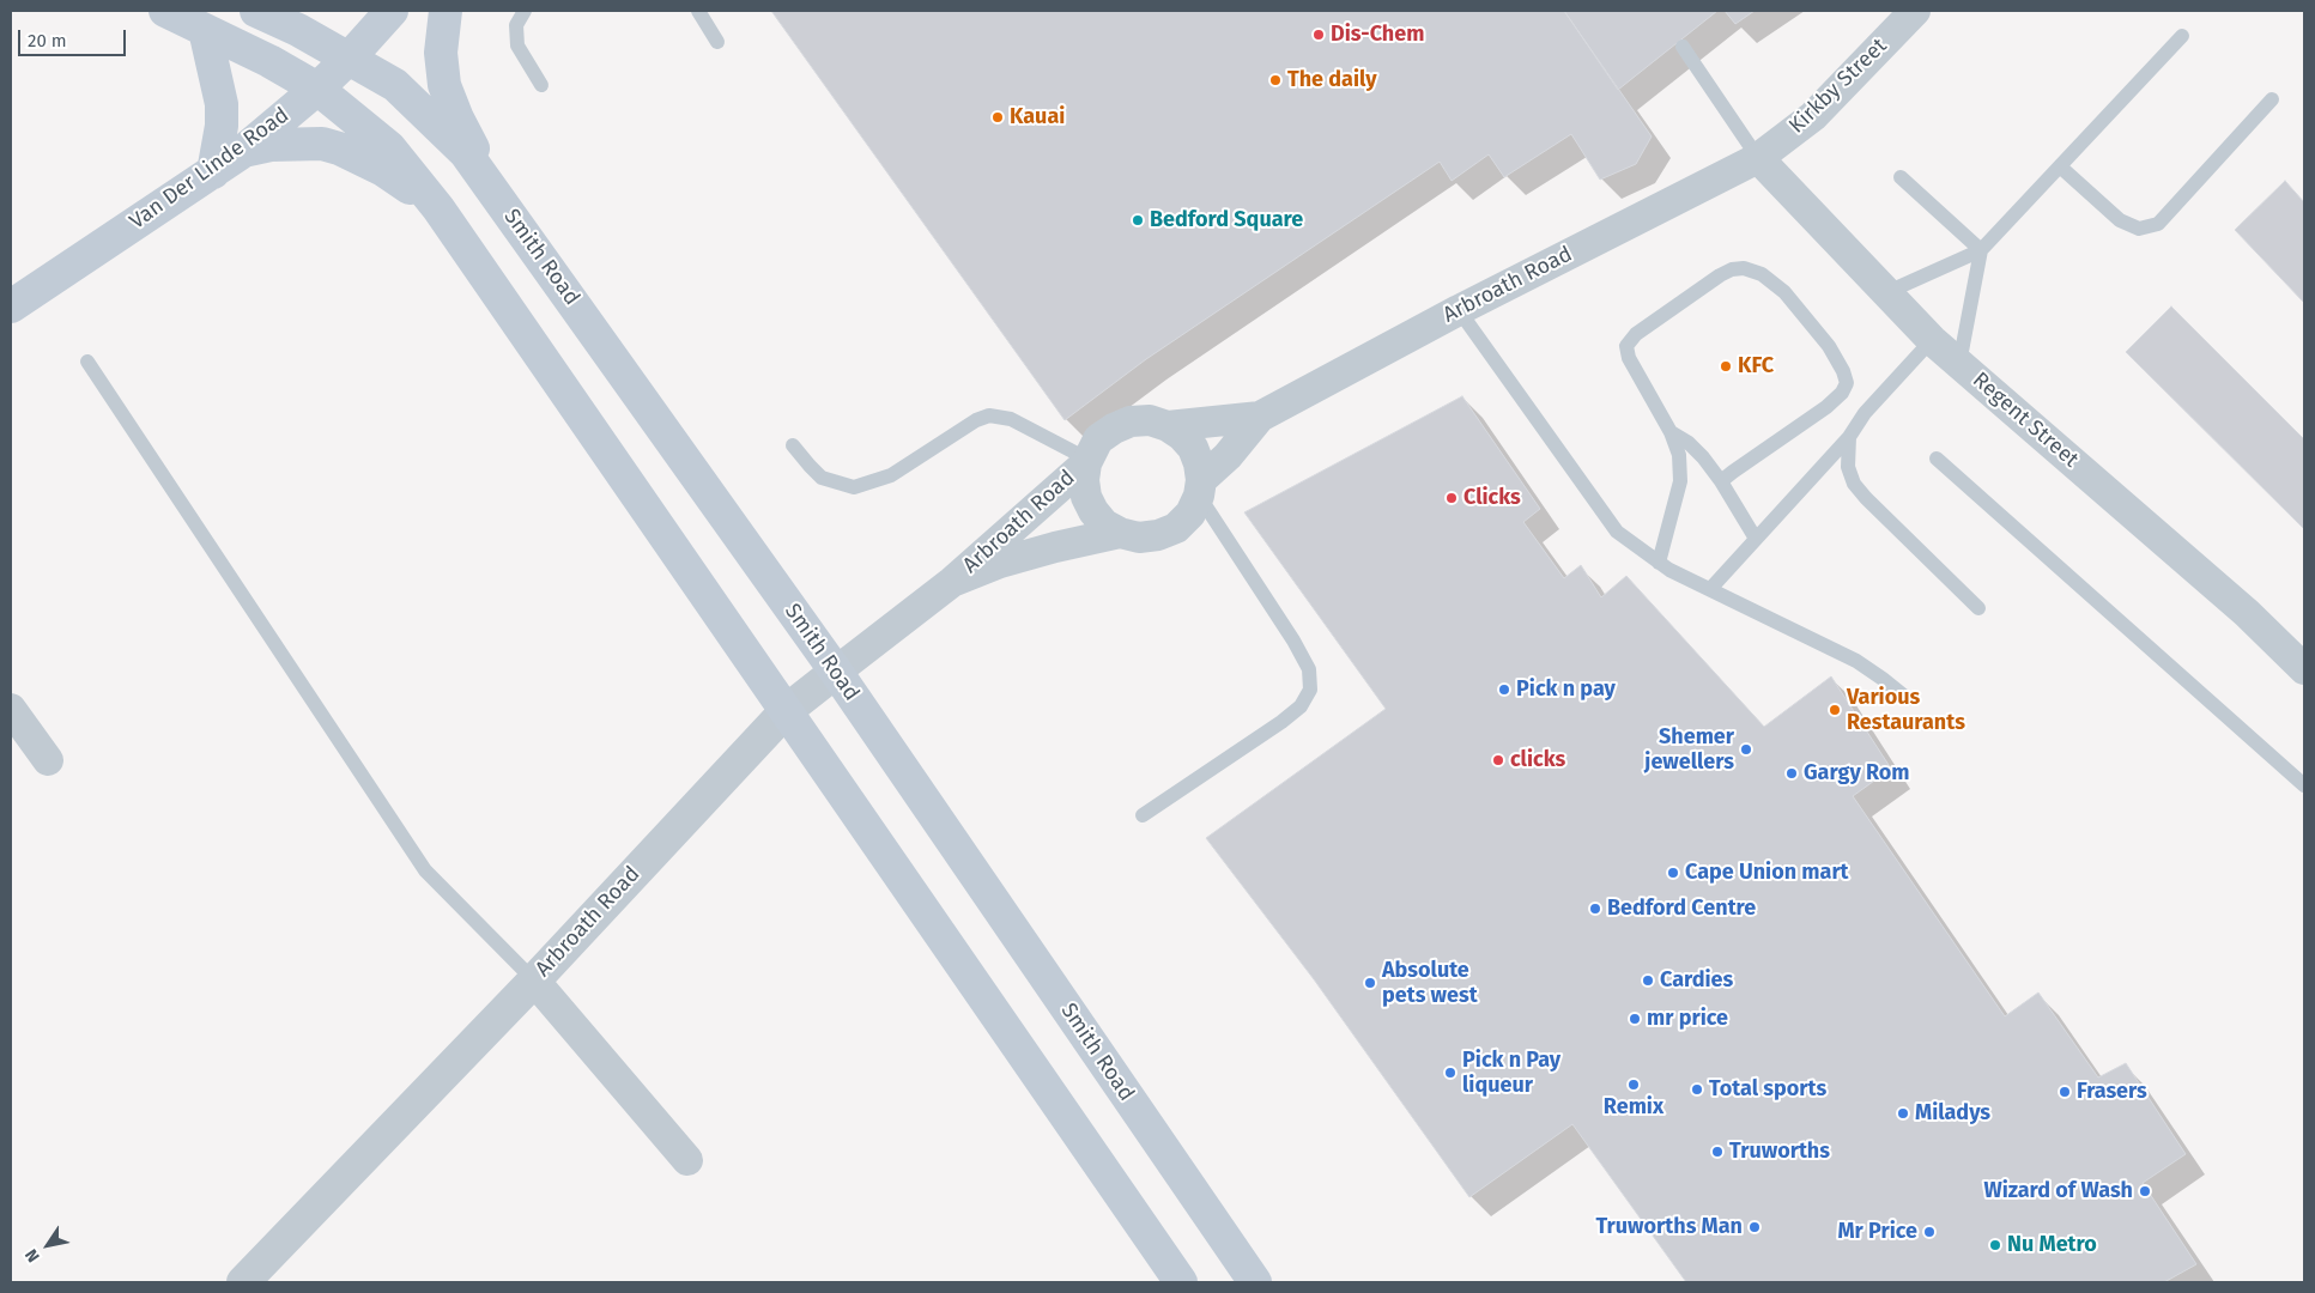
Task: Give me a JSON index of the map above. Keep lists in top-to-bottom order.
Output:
{
  "streets": {
    "main road": ["Van Der Linde Road", "Smith Road"],
    "street": ["Kirkby Street", "Arbroath Road", "Regent Street"]
  },
  "crossings": [
    ["Kirkby Street", "Arbroath Road"],
    ["Kirkby Street", "Regent Street"],
    ["Van Der Linde Road", "Smith Road"],
    ["Smith Road", "Arbroath Road"],
    ["Arbroath Road", "Regent Street"]
  ],
  "places": [
    "Dis-Chem",
    "The daily",
    "Kauai",
    "Bedford Square",
    "KFC",
    "Clicks",
    "Pick n pay",
    "Various Restaurants",
    "Shemer jewellers",
    "clicks",
    "Gargy Rom",
    "Cape Union mart",
    "Bedford Centre",
    "Cardies",
    "Absolute pets west",
    "mr price",
    "Pick n Pay liqueur",
    "Remix",
    "Total sports",
    "Frasers",
    "Miladys",
    "Truworths",
    "Wizard of Wash",
    "Truworths Man",
    "Mr Price",
    "Nu Metro"
  ],
  "scale_bar": "20 m",
  "north": "bottom left"
}
